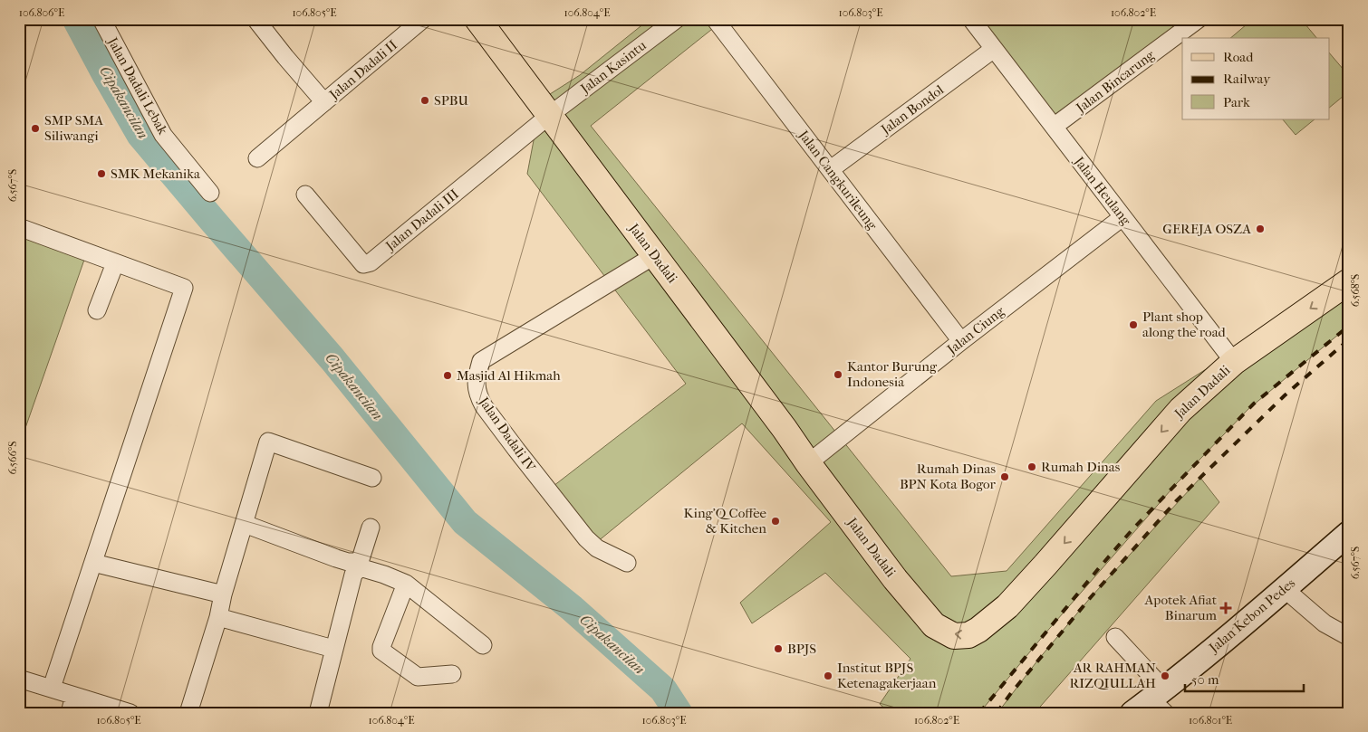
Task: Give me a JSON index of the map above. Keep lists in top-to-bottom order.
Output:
{
  "streets": {
    "main road": ["Jalan Dadali", "Jalan Kebon Pedes"],
    "street": [
      "Jalan Kasintu",
      "Jalan Dadali II",
      "Jalan Bincarung",
      "Jalan Dadali Lebak",
      "Jalan Bondol",
      "Jalan Cangkurileung",
      "Jalan Heulang",
      "Jalan Dadali III",
      "Jalan Ciung",
      "Jalan Dadali IV"
    ]
  },
  "crossings": [
    ["Jalan Kasintu", "Jalan Dadali III"],
    ["Jalan Kasintu", "Jalan Dadali"],
    ["Jalan Bincarung", "Jalan Heulang"],
    ["Jalan Bondol", "Jalan Cangkurileung"],
    ["Jalan Bondol", "Jalan Heulang"],
    ["Jalan Cangkurileung", "Jalan Ciung"],
    ["Jalan Heulang", "Jalan Dadali"],
    ["Jalan Heulang", "Jalan Ciung"],
    ["Jalan Dadali III", "Jalan Dadali"],
    ["Jalan Dadali", "Jalan Ciung"],
    ["Jalan Dadali", "Jalan Dadali IV"]
  ],
  "water": ["Cipakancilan"],
  "places": {
    "other": [
      "SPBU",
      "SMP SMA Siliwangi",
      "SMK Mekanika",
      "GEREJA OSZA",
      "Plant shop along the road",
      "Kantor Burung Indonesia",
      "Masjid Al Hikmah",
      "Rumah Dinas",
      "Rumah Dinas BPN Kota Bogor",
      "King'Q Coffee & Kitchen",
      "BPJS",
      "Institut BPJS Ketenagakerjaan",
      "AR RAHMAN RIZQIULLAH"
    ],
    "health": ["Apotek Afiat Binarum"]
  },
  "legend": ["Road", "Railway", "Park"],
  "scale_bar": "50 m",
  "coordinates": [
    "106.806°E",
    "106.805°E",
    "106.804°E",
    "106.803°E",
    "106.802°E",
    "6.567°S",
    "6.568°S",
    "6.566°S",
    "106.801°E"
  ]
}
